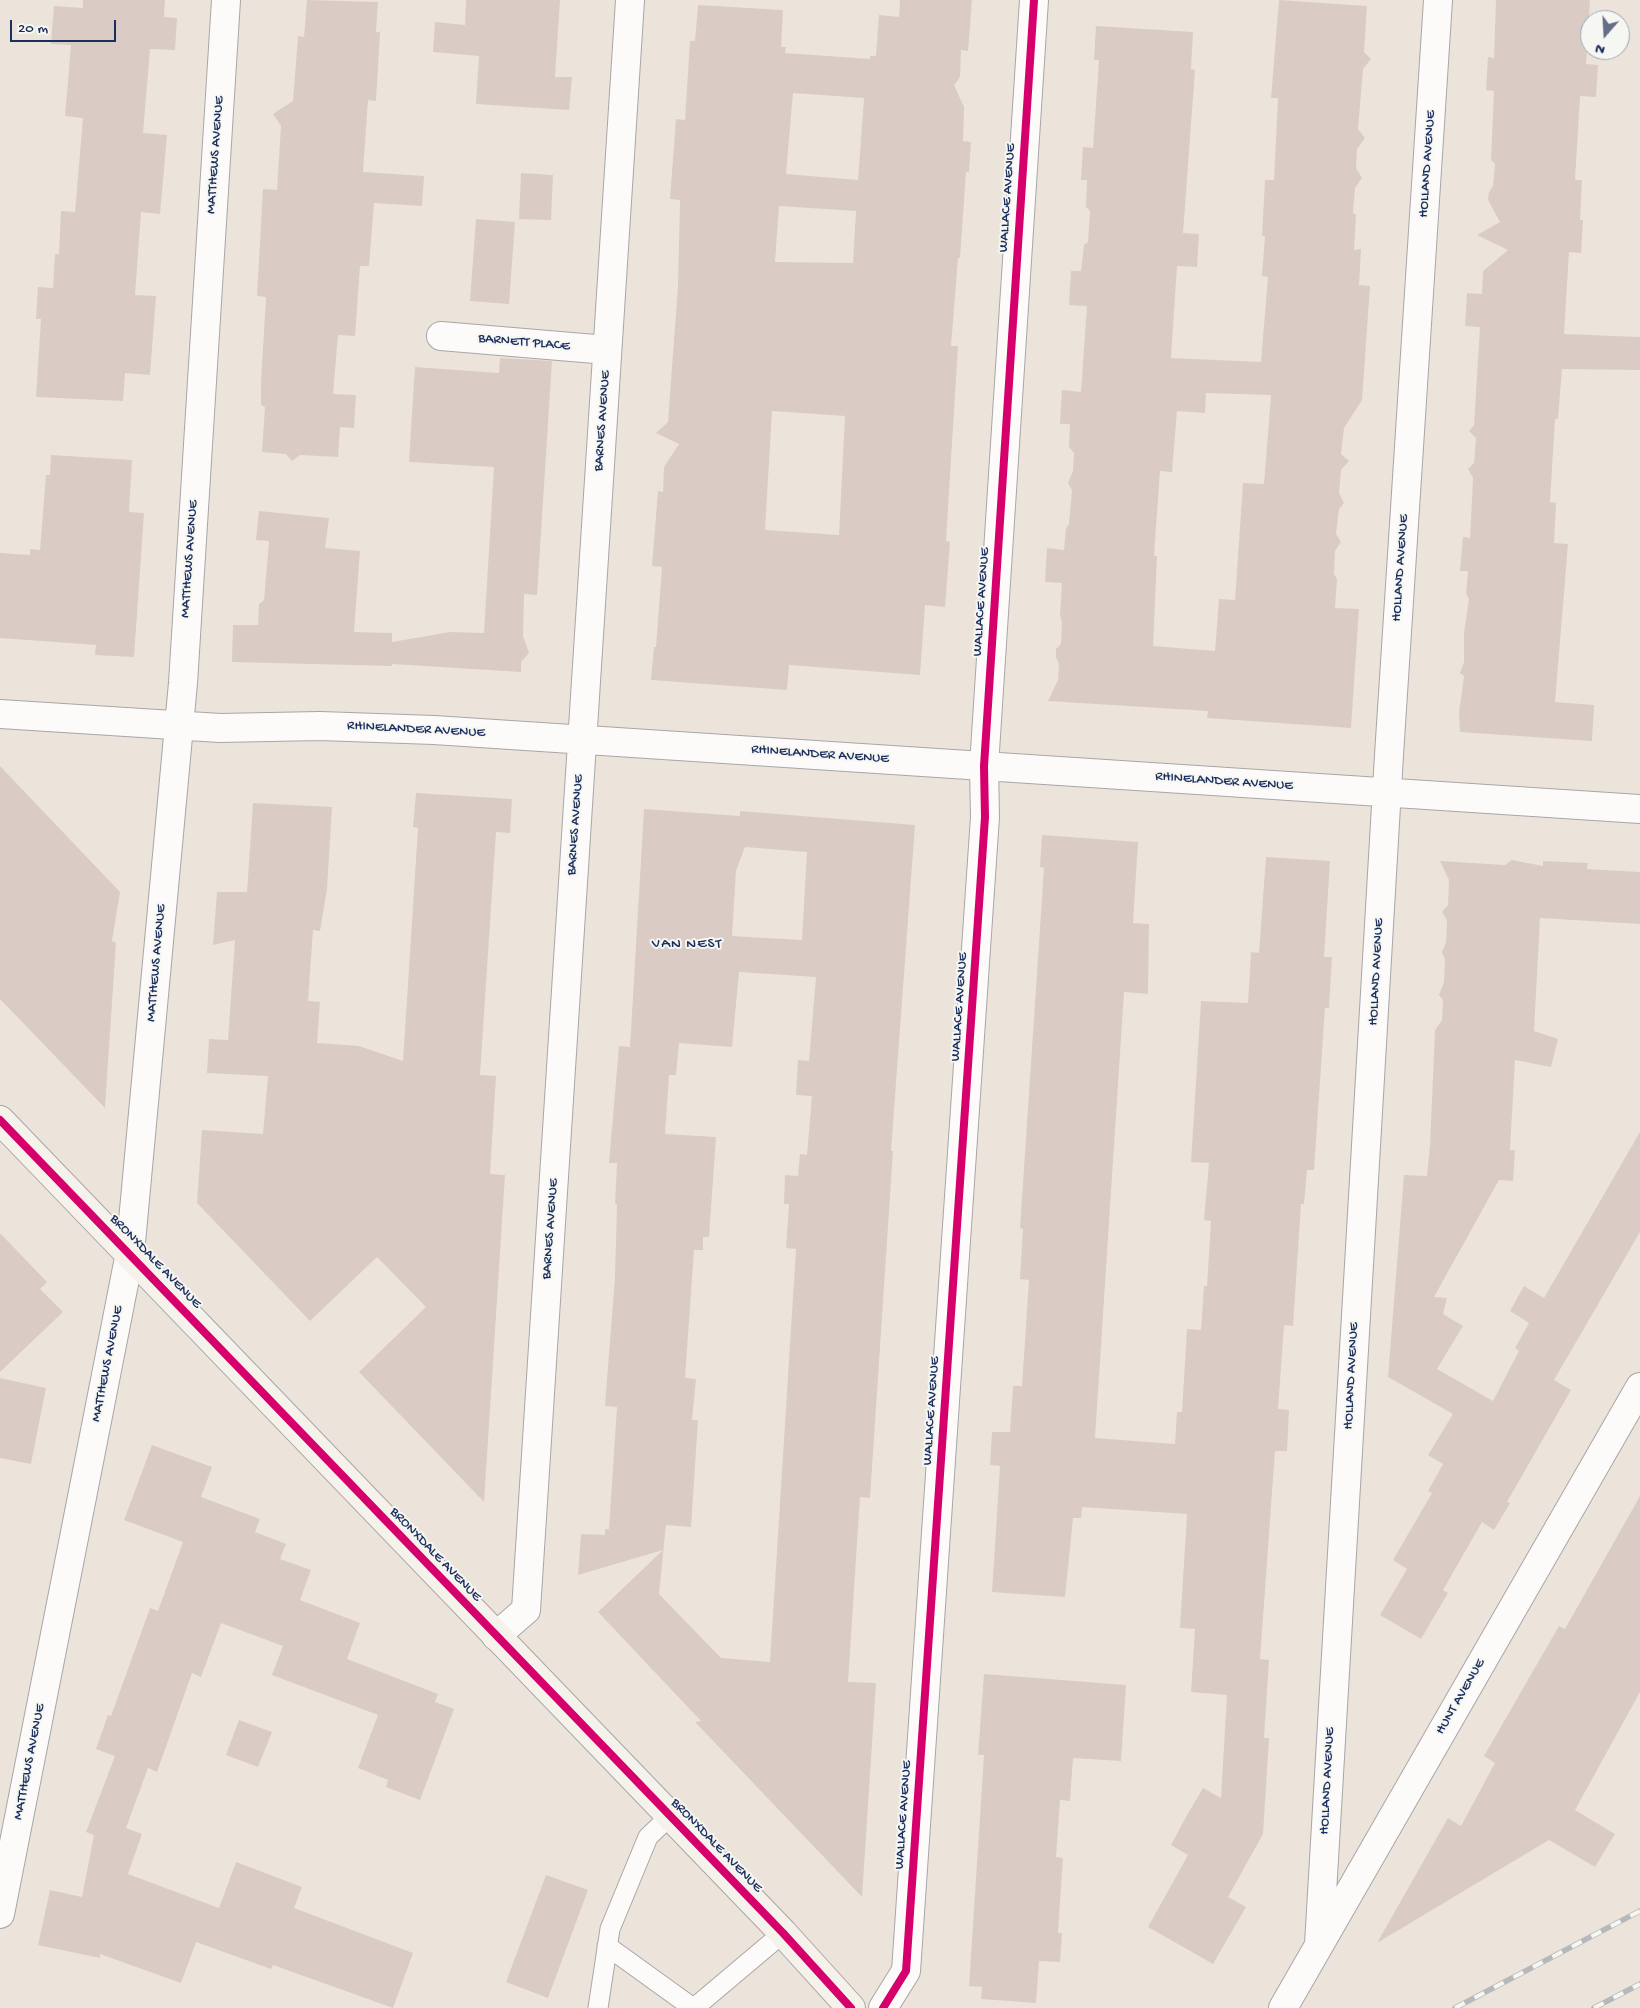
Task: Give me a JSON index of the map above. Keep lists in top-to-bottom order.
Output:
{
  "streets": {
    "street": [
      "MATTHEWS AVENUE",
      "HOLLAND AVENUE",
      "WALLACE AVENUE",
      "BARNETT PLACE",
      "BARNES AVENUE",
      "RHINELANDER AVENUE",
      "BRONXDALE AVENUE",
      "HUNT AVENUE"
    ]
  },
  "crossings": [
    ["MATTHEWS AVENUE", "RHINELANDER AVENUE"],
    ["MATTHEWS AVENUE", "BRONXDALE AVENUE"],
    ["HOLLAND AVENUE", "RHINELANDER AVENUE"],
    ["HOLLAND AVENUE", "HUNT AVENUE"],
    ["WALLACE AVENUE", "RHINELANDER AVENUE"],
    ["BARNETT PLACE", "BARNES AVENUE"],
    ["BARNES AVENUE", "RHINELANDER AVENUE"],
    ["BARNES AVENUE", "BRONXDALE AVENUE"]
  ],
  "districts": ["VAN NEST"],
  "scale_bar": "20 m",
  "north": "bottom"
}
